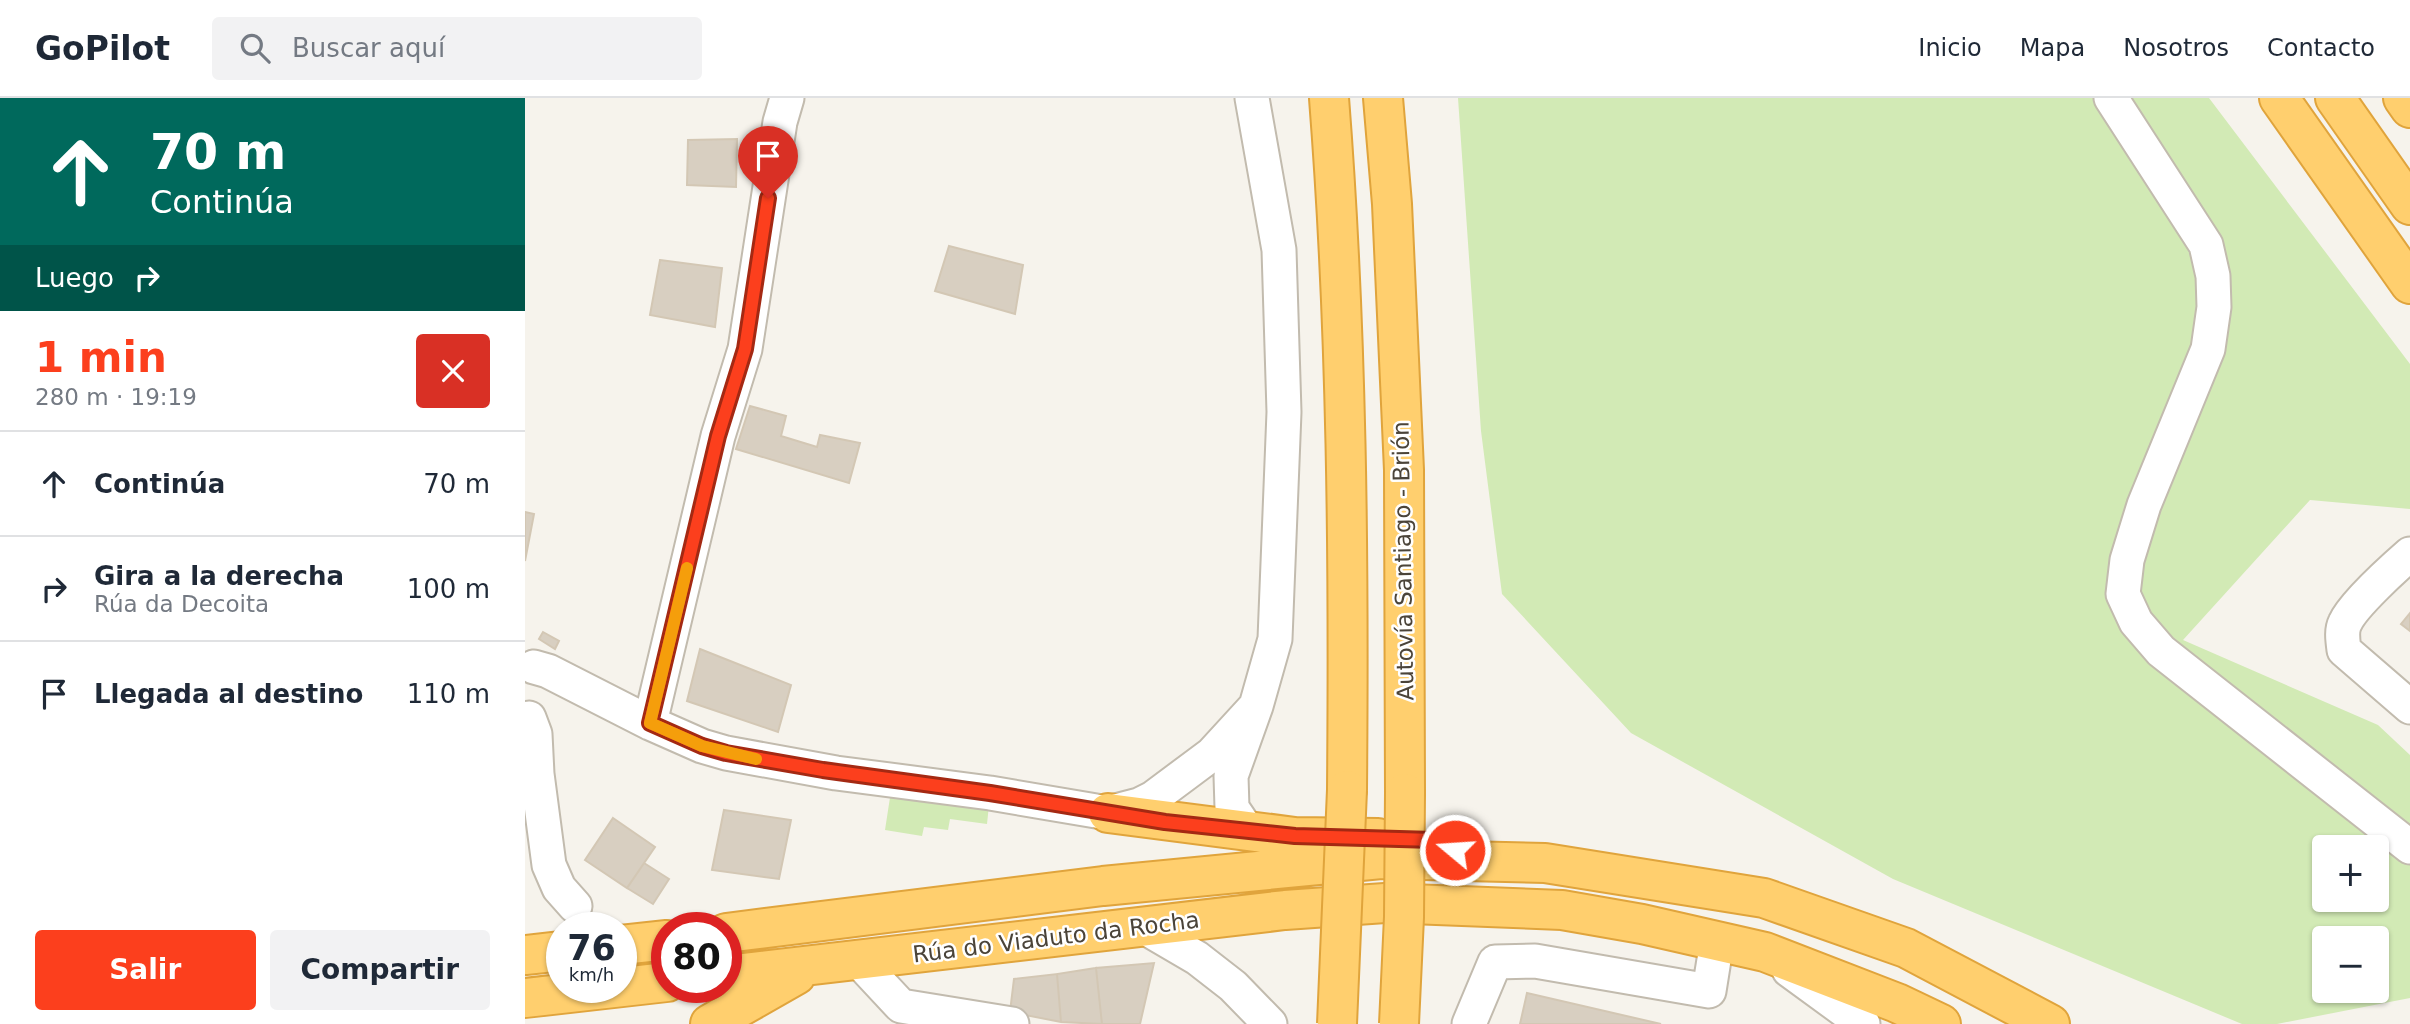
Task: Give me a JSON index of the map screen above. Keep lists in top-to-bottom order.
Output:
{
  "streets": {
    "highway": ["Autovía Santiago - Brión", "Rúa do Viaduto da Rocha"]
  },
  "page": {
    "header": "GoPilot",
    "search": "Buscar aquí",
    "nav": [
      "Inicio",
      "Mapa",
      "Nosotros",
      "Contacto"
    ],
    "turn": ["70 m", "Continúa"],
    "then": "Luego",
    "heading": ["1 min", "280 m · 19:19"],
    "list": [
      {
        "name": "Continúa",
        "value": "70 m"
      },
      {
        "name": "Gira a la derecha",
        "note": "Rúa da Decoita",
        "value": "100 m"
      },
      {
        "name": "Llegada al destino",
        "value": "110 m"
      }
    ],
    "map_buttons": ["+", "−"],
    "speed": "76 km/h",
    "limit": "80",
    "buttons": ["Salir", "Compartir"]
  }
}
